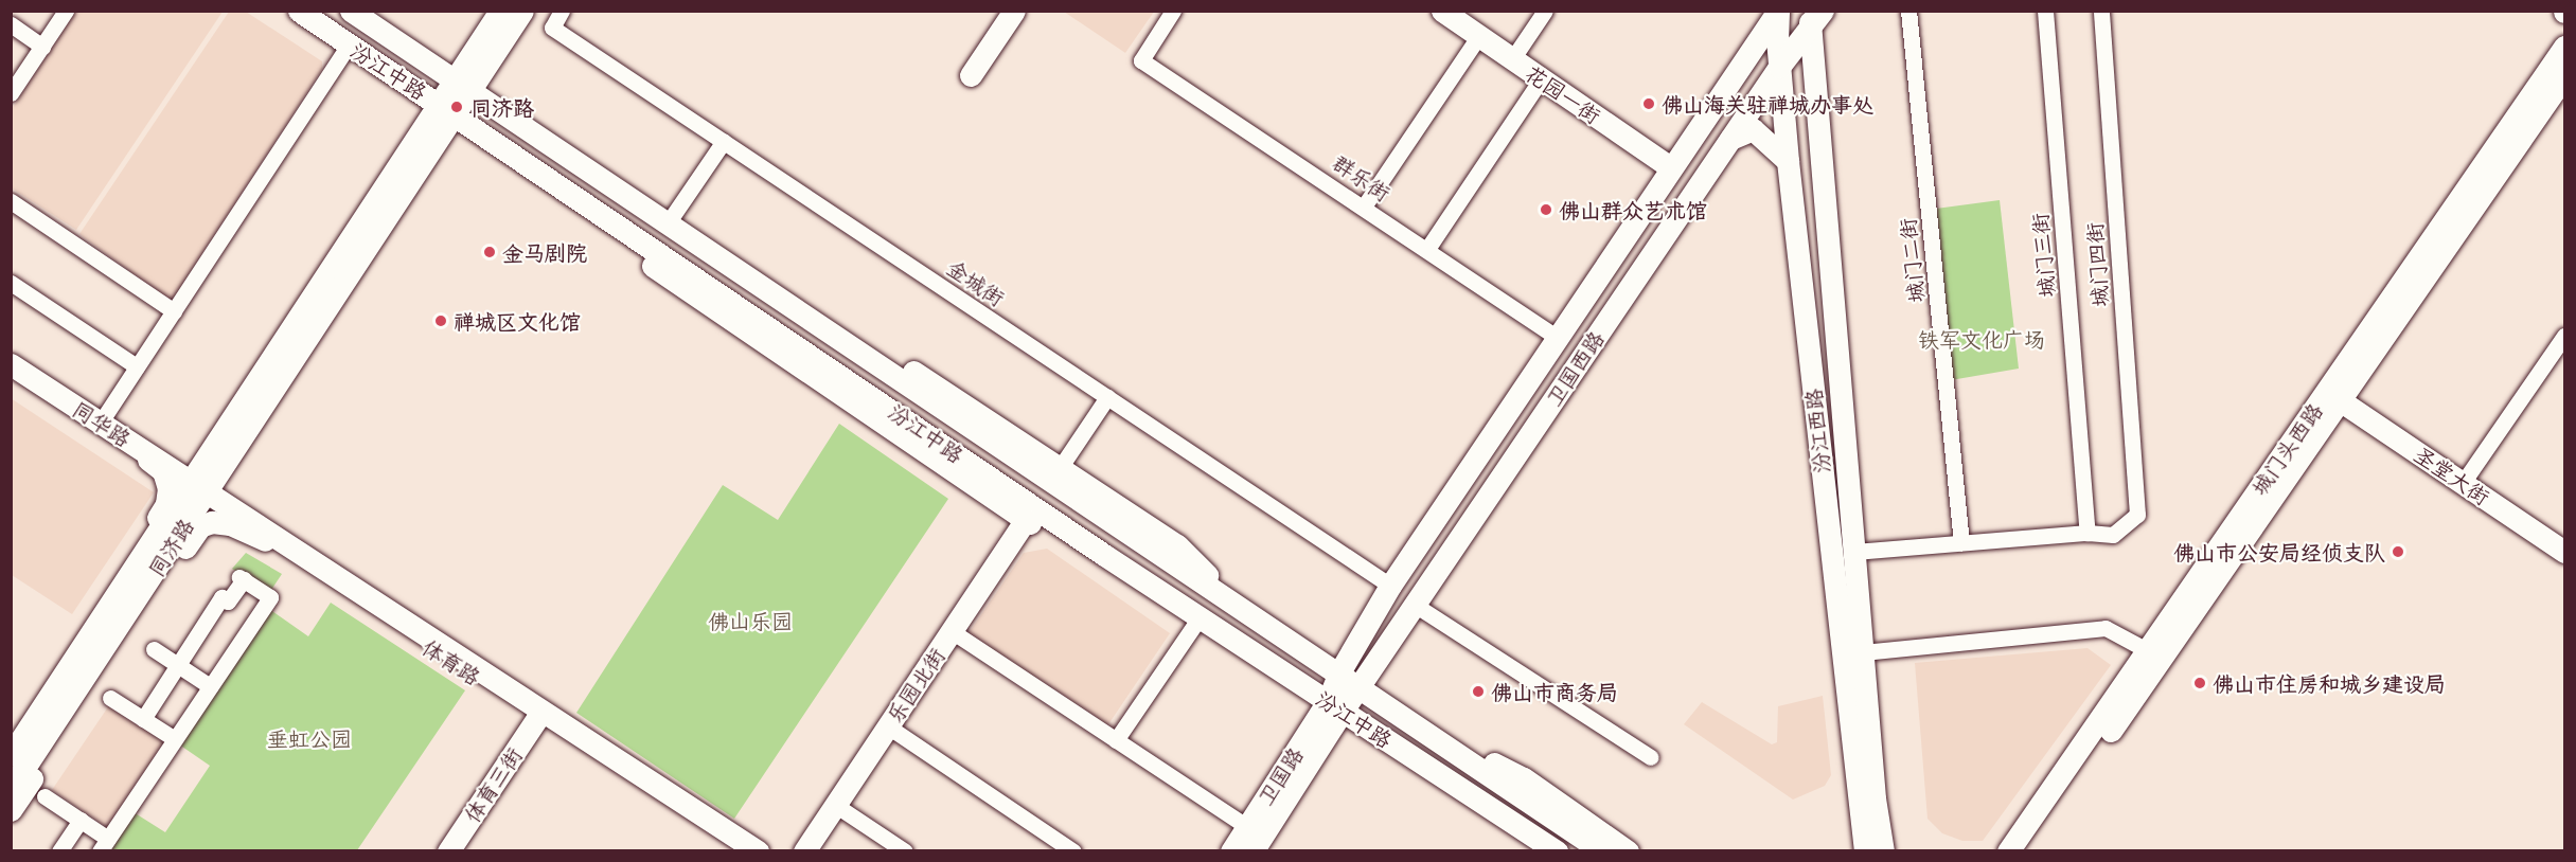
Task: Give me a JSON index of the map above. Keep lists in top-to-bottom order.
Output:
{
  "streets": {
    "main road": [
      "汾江中路",
      "花园一街",
      "卫国西路",
      "同华路",
      "汾江西路",
      "城门头西路",
      "圣堂大街",
      "同济路",
      "体育路",
      "乐园北街",
      "卫国路",
      "体育三街"
    ],
    "street": [
      "群乐街",
      "城门三街",
      "城门二街",
      "城门四街",
      "金城街"
    ]
  },
  "crossings": [
    ["汾江中路", "卫国西路"],
    ["汾江中路", "同济路"],
    ["汾江中路", "卫国路"],
    ["花园一街", "卫国西路"],
    ["群乐街", "卫国西路"],
    ["城门三街", "城门四街"],
    ["金城街", "卫国西路"],
    ["卫国西路", "汾江西路"],
    ["卫国西路", "卫国路"],
    ["同华路", "同济路"],
    ["同华路", "体育路"],
    ["城门头西路", "圣堂大街"],
    ["同济路", "体育路"],
    ["体育路", "体育三街"]
  ],
  "parks": ["铁军文化广场", "佛山乐园", "垂虹公园"],
  "places": [
    "佛山海关驻禅城办事处",
    "同济路",
    "佛山群众艺术馆",
    "金马剧院",
    "禅城区文化馆",
    "佛山市公安局经侦支队",
    "佛山市住房和城乡建设局",
    "佛山市商务局"
  ]
}
